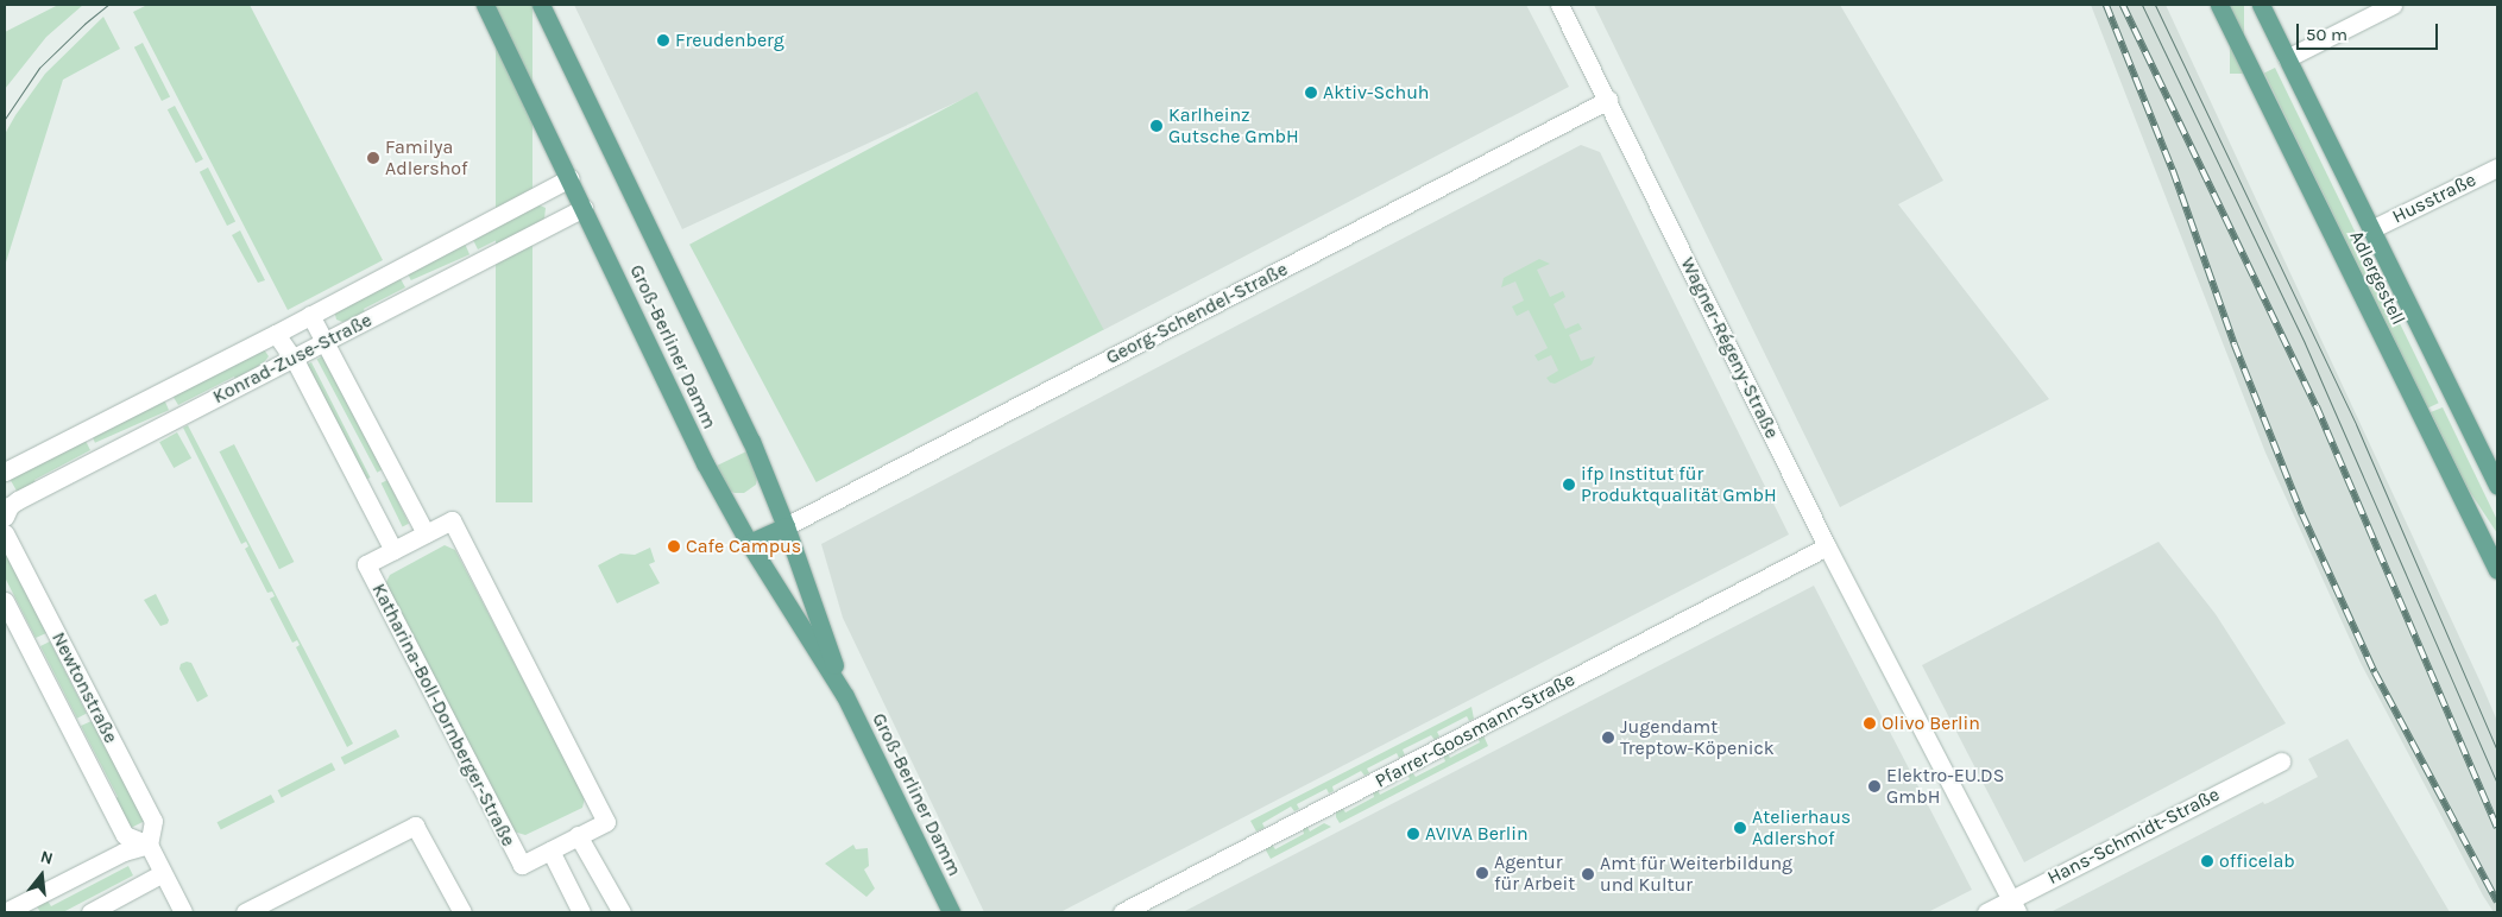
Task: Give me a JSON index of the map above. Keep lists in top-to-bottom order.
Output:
{
  "streets": {
    "main road": ["Adlergestell", "Groß-Berliner Damm"],
    "street": [
      "Husstraße",
      "Georg-Schendel-Straße",
      "Wagner-Régeny-Straße",
      "Konrad-Zuse-Straße",
      "Newtonstraße",
      "Katharina-Boll-Dornberger-Straße",
      "Pfarrer-Goosmann-Straße",
      "Hans-Schmidt-Straße"
    ]
  },
  "crossings": [
    ["Husstraße", "Adlergestell"],
    ["Georg-Schendel-Straße", "Groß-Berliner Damm"],
    ["Georg-Schendel-Straße", "Wagner-Régeny-Straße"],
    ["Groß-Berliner Damm", "Konrad-Zuse-Straße"],
    ["Wagner-Régeny-Straße", "Pfarrer-Goosmann-Straße"],
    ["Wagner-Régeny-Straße", "Hans-Schmidt-Straße"]
  ],
  "places": [
    "Freudenberg",
    "Aktiv-Schuh",
    "Karlheinz Gutsche GmbH",
    "Familya Adlershof",
    "ifp Institut für Produktqualität GmbH",
    "Cafe Campus",
    "Olivo Berlin",
    "Jugendamt Treptow-Köpenick",
    "Elektro-EU.DS GmbH",
    "Atelierhaus Adlershof",
    "AVIVA Berlin",
    "officelab",
    "Agentur für Arbeit",
    "Amt für Weiterbildung und Kultur"
  ],
  "scale_bar": "50 m",
  "north": "top"
}
